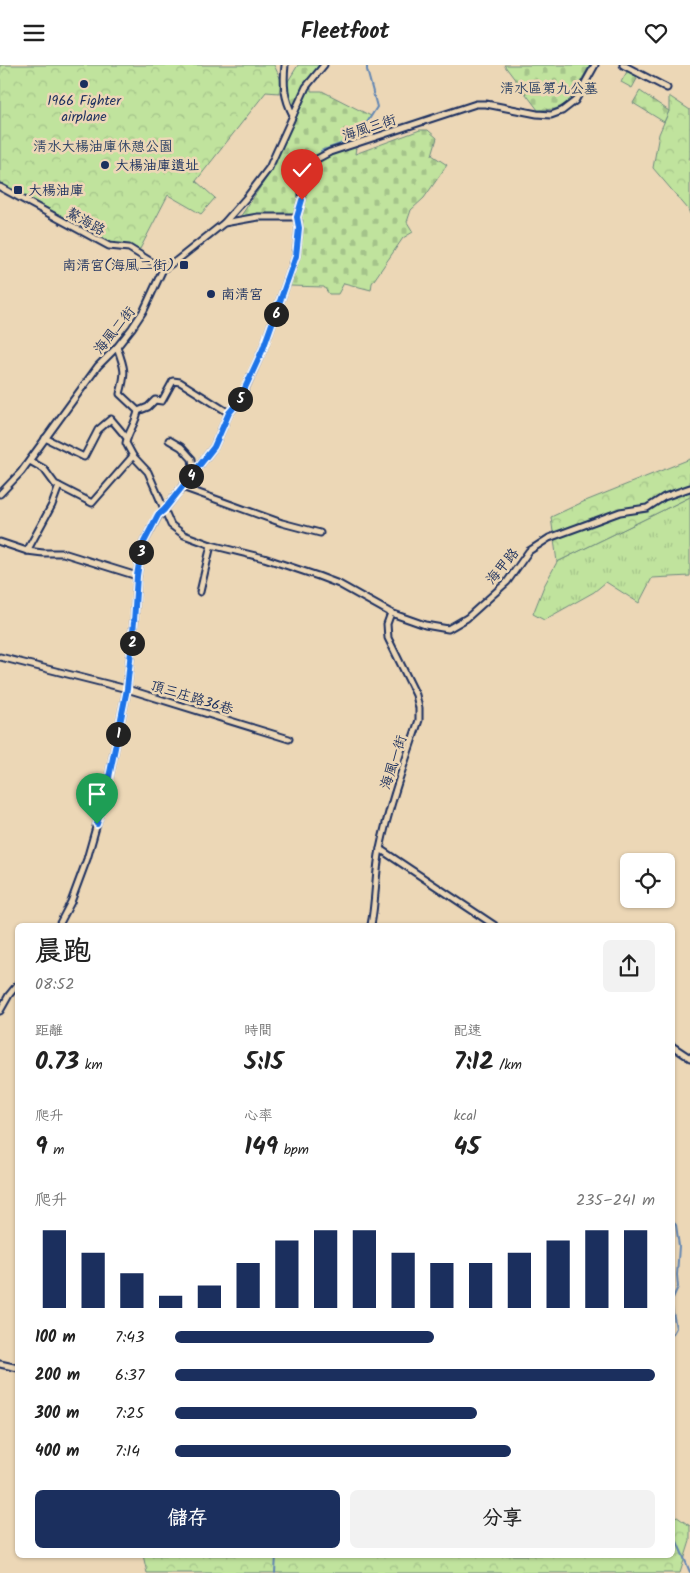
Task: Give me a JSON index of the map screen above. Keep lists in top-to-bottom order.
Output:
{
  "streets": {
    "street": [
      "海風三街",
      "鰲海路",
      "海風二街",
      "海甲路",
      "頂三庄路36巷",
      "海風一街"
    ]
  },
  "crossings": [
    ["海風三街", "頂三庄路36巷"],
    ["鰲海路", "海風二街"],
    ["海甲路", "海風一街"]
  ],
  "parks": ["清水區第九公墓", "清水大楊油庫休憩公園"],
  "places": {
    "other": ["1966 Fighter airplane", "大楊油庫遺址", "南清宮"],
    "transit": ["大楊油庫", "南清宮(海風二街)"]
  },
  "page": {
    "header": "Fleetfoot",
    "pins": [
      "6",
      "5",
      "4",
      "3",
      "2",
      "1"
    ],
    "heading": ["晨跑", "08:52"],
    "stats": [
      ["距離", "0.73 km"],
      ["時間", "5:15"],
      ["配速", "7:12 /km"],
      ["爬升", "9 m"],
      ["心率", "149 bpm"],
      ["kcal", "45"]
    ],
    "chart": ["爬升", "235–241 m"],
    "list": [
      {
        "name": "100 m",
        "note": "7:43"
      },
      {
        "name": "200 m",
        "note": "6:37"
      },
      {
        "name": "300 m",
        "note": "7:25"
      },
      {
        "name": "400 m",
        "note": "7:14"
      }
    ],
    "buttons": ["儲存", "分享"]
  }
}
